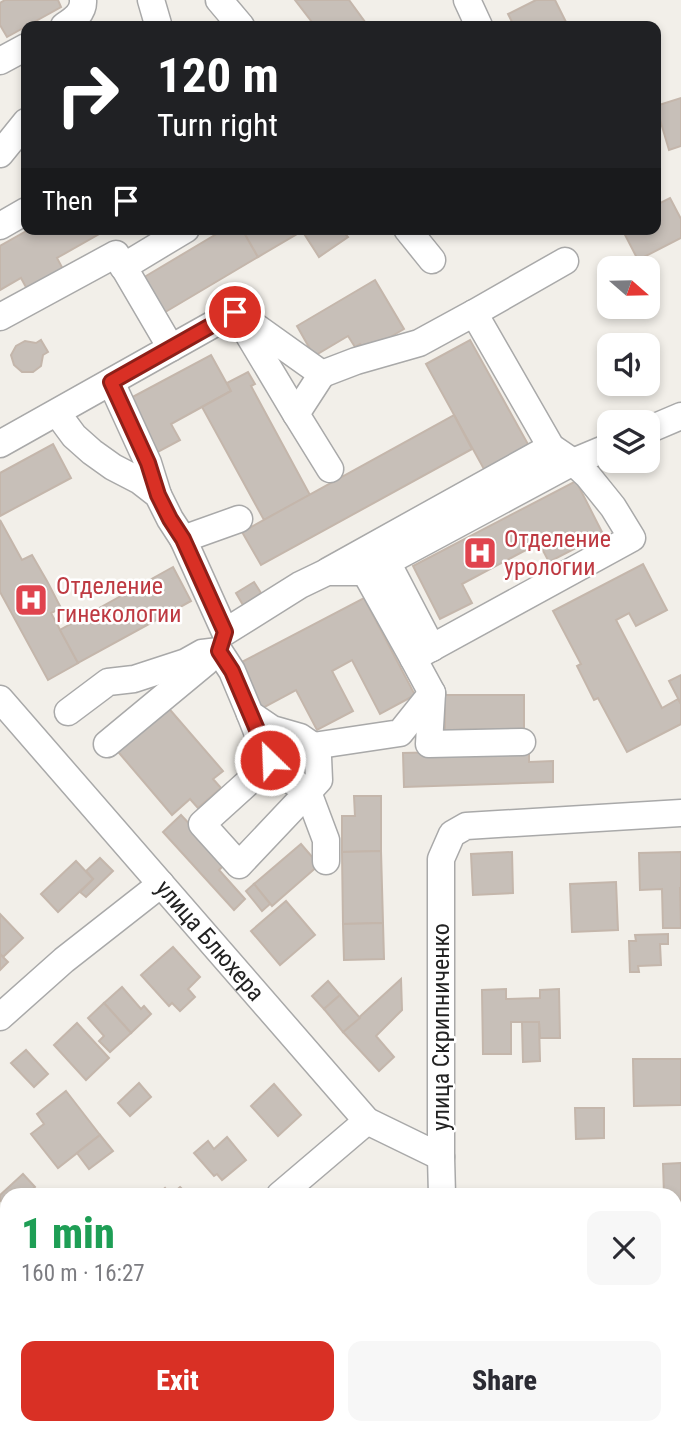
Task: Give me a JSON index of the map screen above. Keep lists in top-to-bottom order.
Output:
{
  "streets": {
    "street": ["улица Блюхера", "улица Скрипниченко"]
  },
  "crossings": [
    ["улица Блюхера", "улица Скрипниченко"]
  ],
  "places": {
    "hospital": ["Отделение урологии", "Отделение гинекологии"]
  },
  "north": "right",
  "page": {
    "turn": ["120 m", "Turn right"],
    "then": "Then",
    "heading": ["1 min", "160 m · 16:27"],
    "buttons": ["Exit", "Share"]
  }
}
